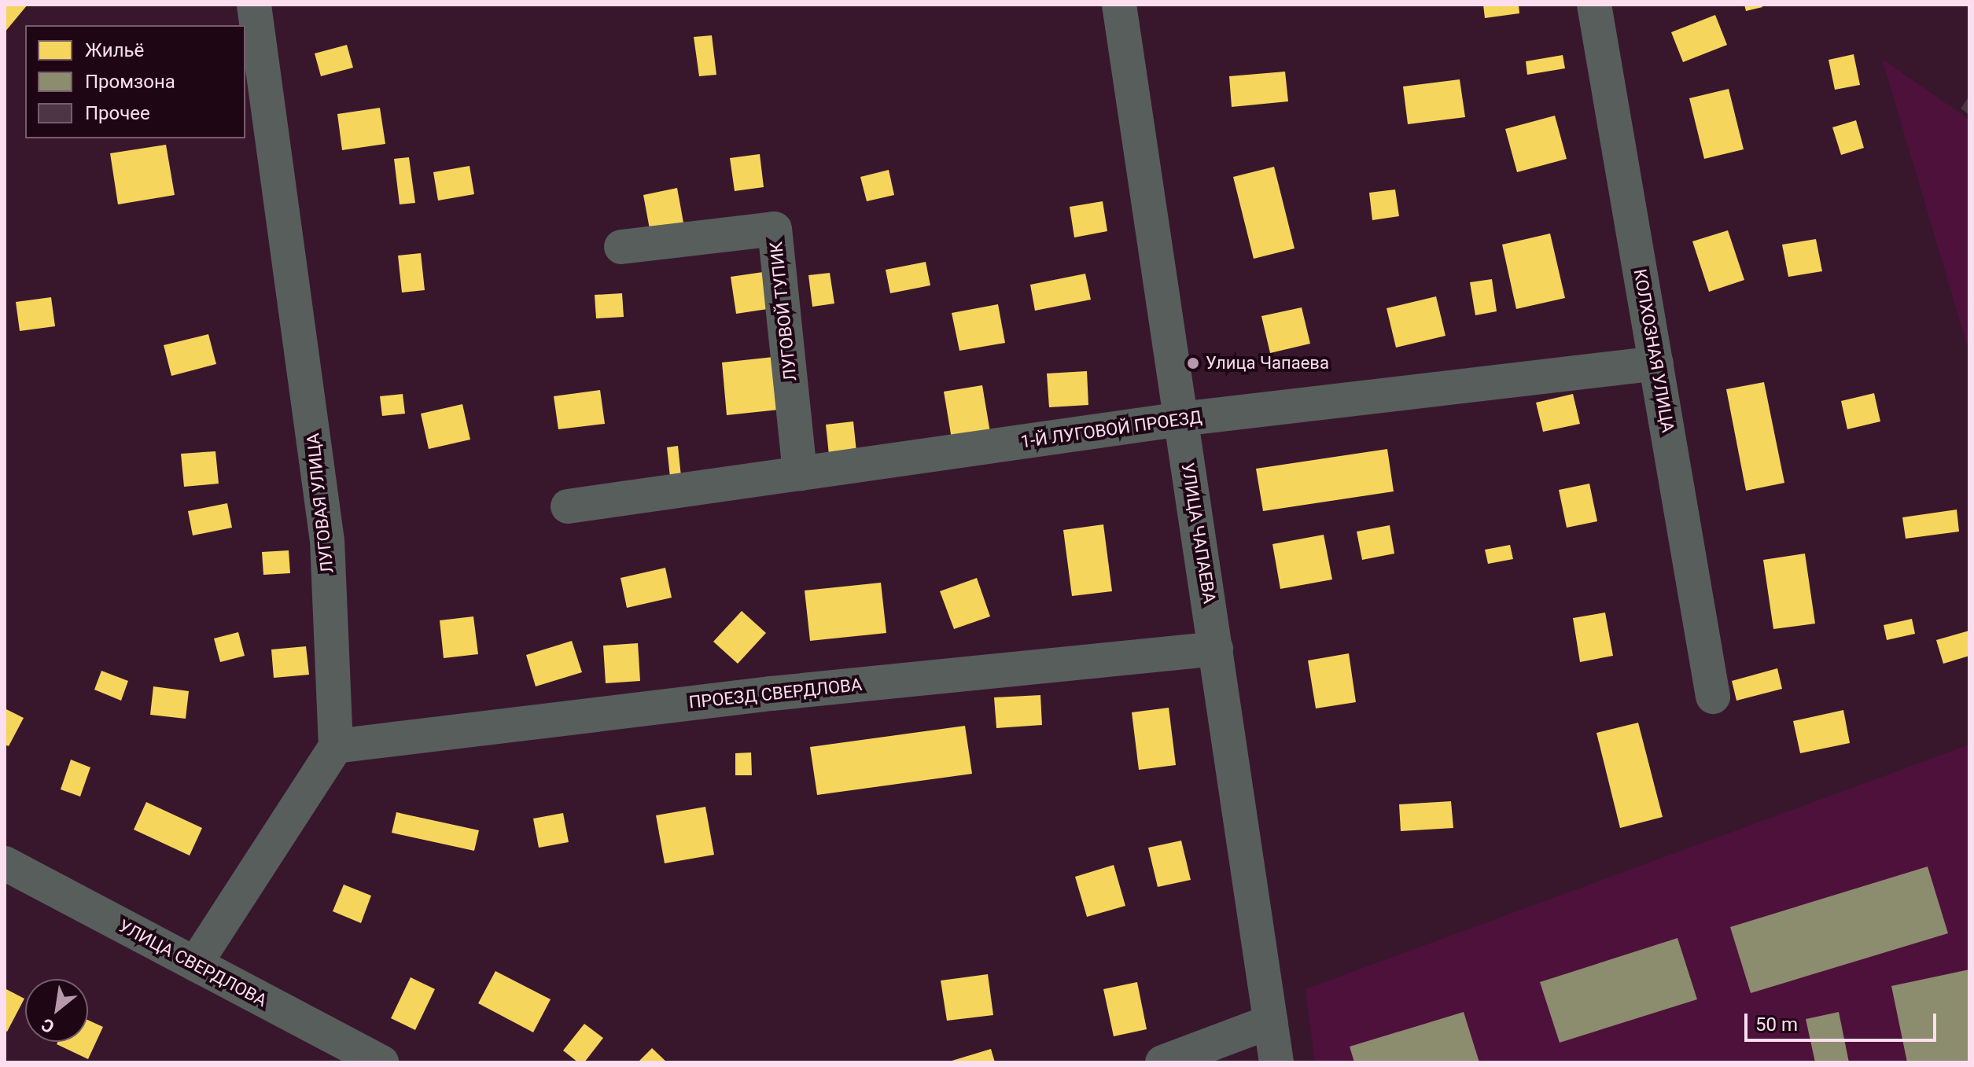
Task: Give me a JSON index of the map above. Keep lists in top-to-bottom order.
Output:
{
  "streets": {
    "street": [
      "ЛУГОВОЙ ТУПИК",
      "КОЛХОЗНАЯ УЛИЦА",
      "1-Й ЛУГОВОЙ ПРОЕЗД",
      "ЛУГОВАЯ УЛИЦА",
      "УЛИЦА ЧАПАЕВА",
      "ПРОЕЗД СВЕРДЛОВА",
      "УЛИЦА СВЕРДЛОВА"
    ]
  },
  "crossings": [
    ["ЛУГОВОЙ ТУПИК", "1-Й ЛУГОВОЙ ПРОЕЗД"],
    ["КОЛХОЗНАЯ УЛИЦА", "1-Й ЛУГОВОЙ ПРОЕЗД"],
    ["1-Й ЛУГОВОЙ ПРОЕЗД", "УЛИЦА ЧАПАЕВА"],
    ["ЛУГОВАЯ УЛИЦА", "ПРОЕЗД СВЕРДЛОВА"],
    ["УЛИЦА ЧАПАЕВА", "ПРОЕЗД СВЕРДЛОВА"]
  ],
  "places": ["Улица Чапаева"],
  "legend": ["Жильё", "Промзона", "Прочее"],
  "scale_bar": "50 m",
  "north": "bottom left"
}
